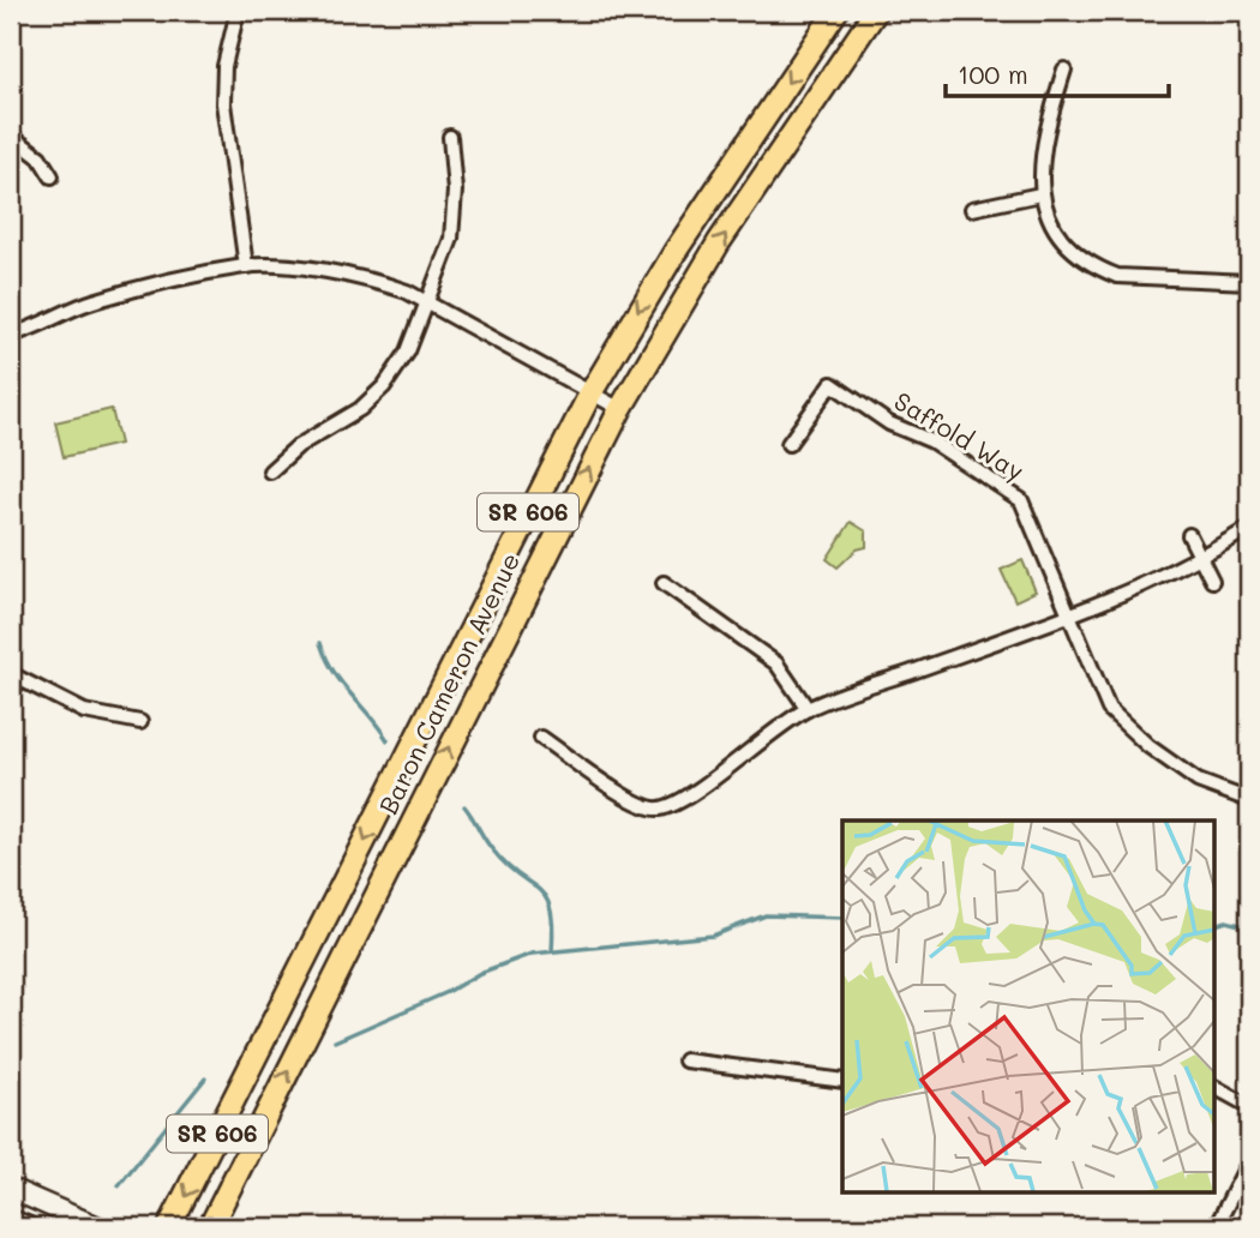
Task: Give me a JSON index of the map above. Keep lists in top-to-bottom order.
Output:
{
  "streets": {
    "main road": ["SR 606", "Baron Cameron Avenue"],
    "street": ["Saffold Way"]
  },
  "scale_bar": "100 m"
}
